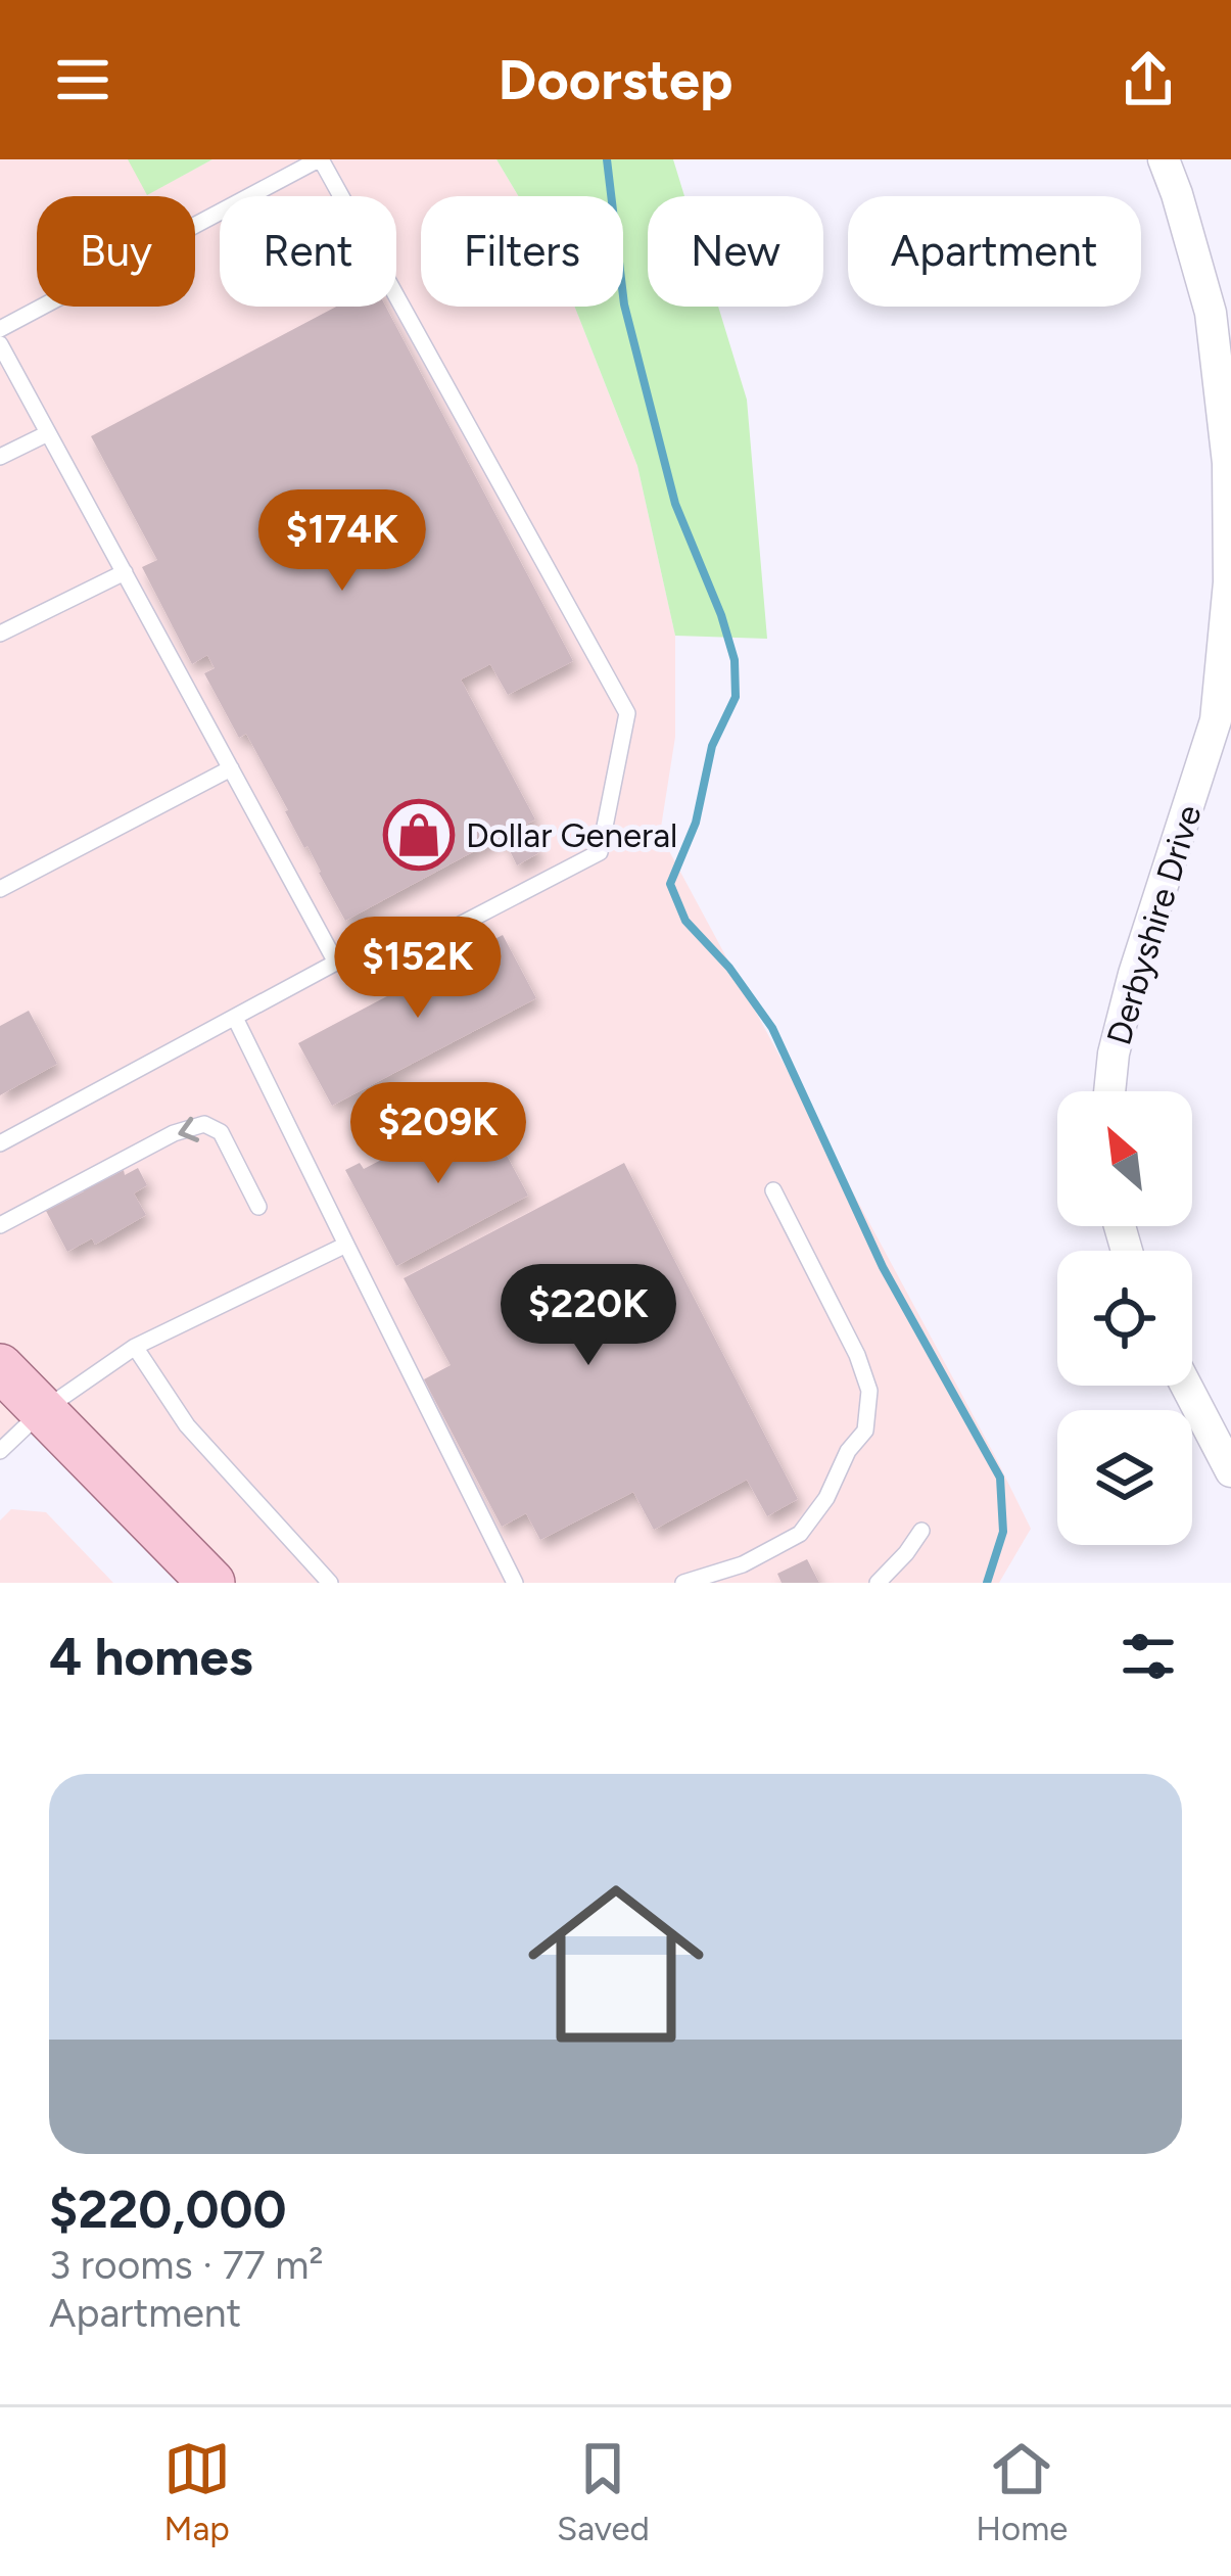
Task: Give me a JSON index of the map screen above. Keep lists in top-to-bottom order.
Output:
{
  "streets": {
    "street": ["Derbyshire Drive"]
  },
  "places": {
    "shop": ["Dollar General"]
  },
  "north": "top left",
  "page": {
    "header": "Doorstep",
    "chip": [
      "Buy",
      "Rent",
      "Filters",
      "New",
      "Apartment"
    ],
    "price": [
      "$174K",
      "$152K",
      "$209K",
      "$220K"
    ],
    "heading": "4 homes",
    "list": [
      {
        "name": "$220,000",
        "note": "3 rooms · 77 m² · Apartment"
      }
    ],
    "tabs": ["Map", "Saved", "Home"]
  }
}
